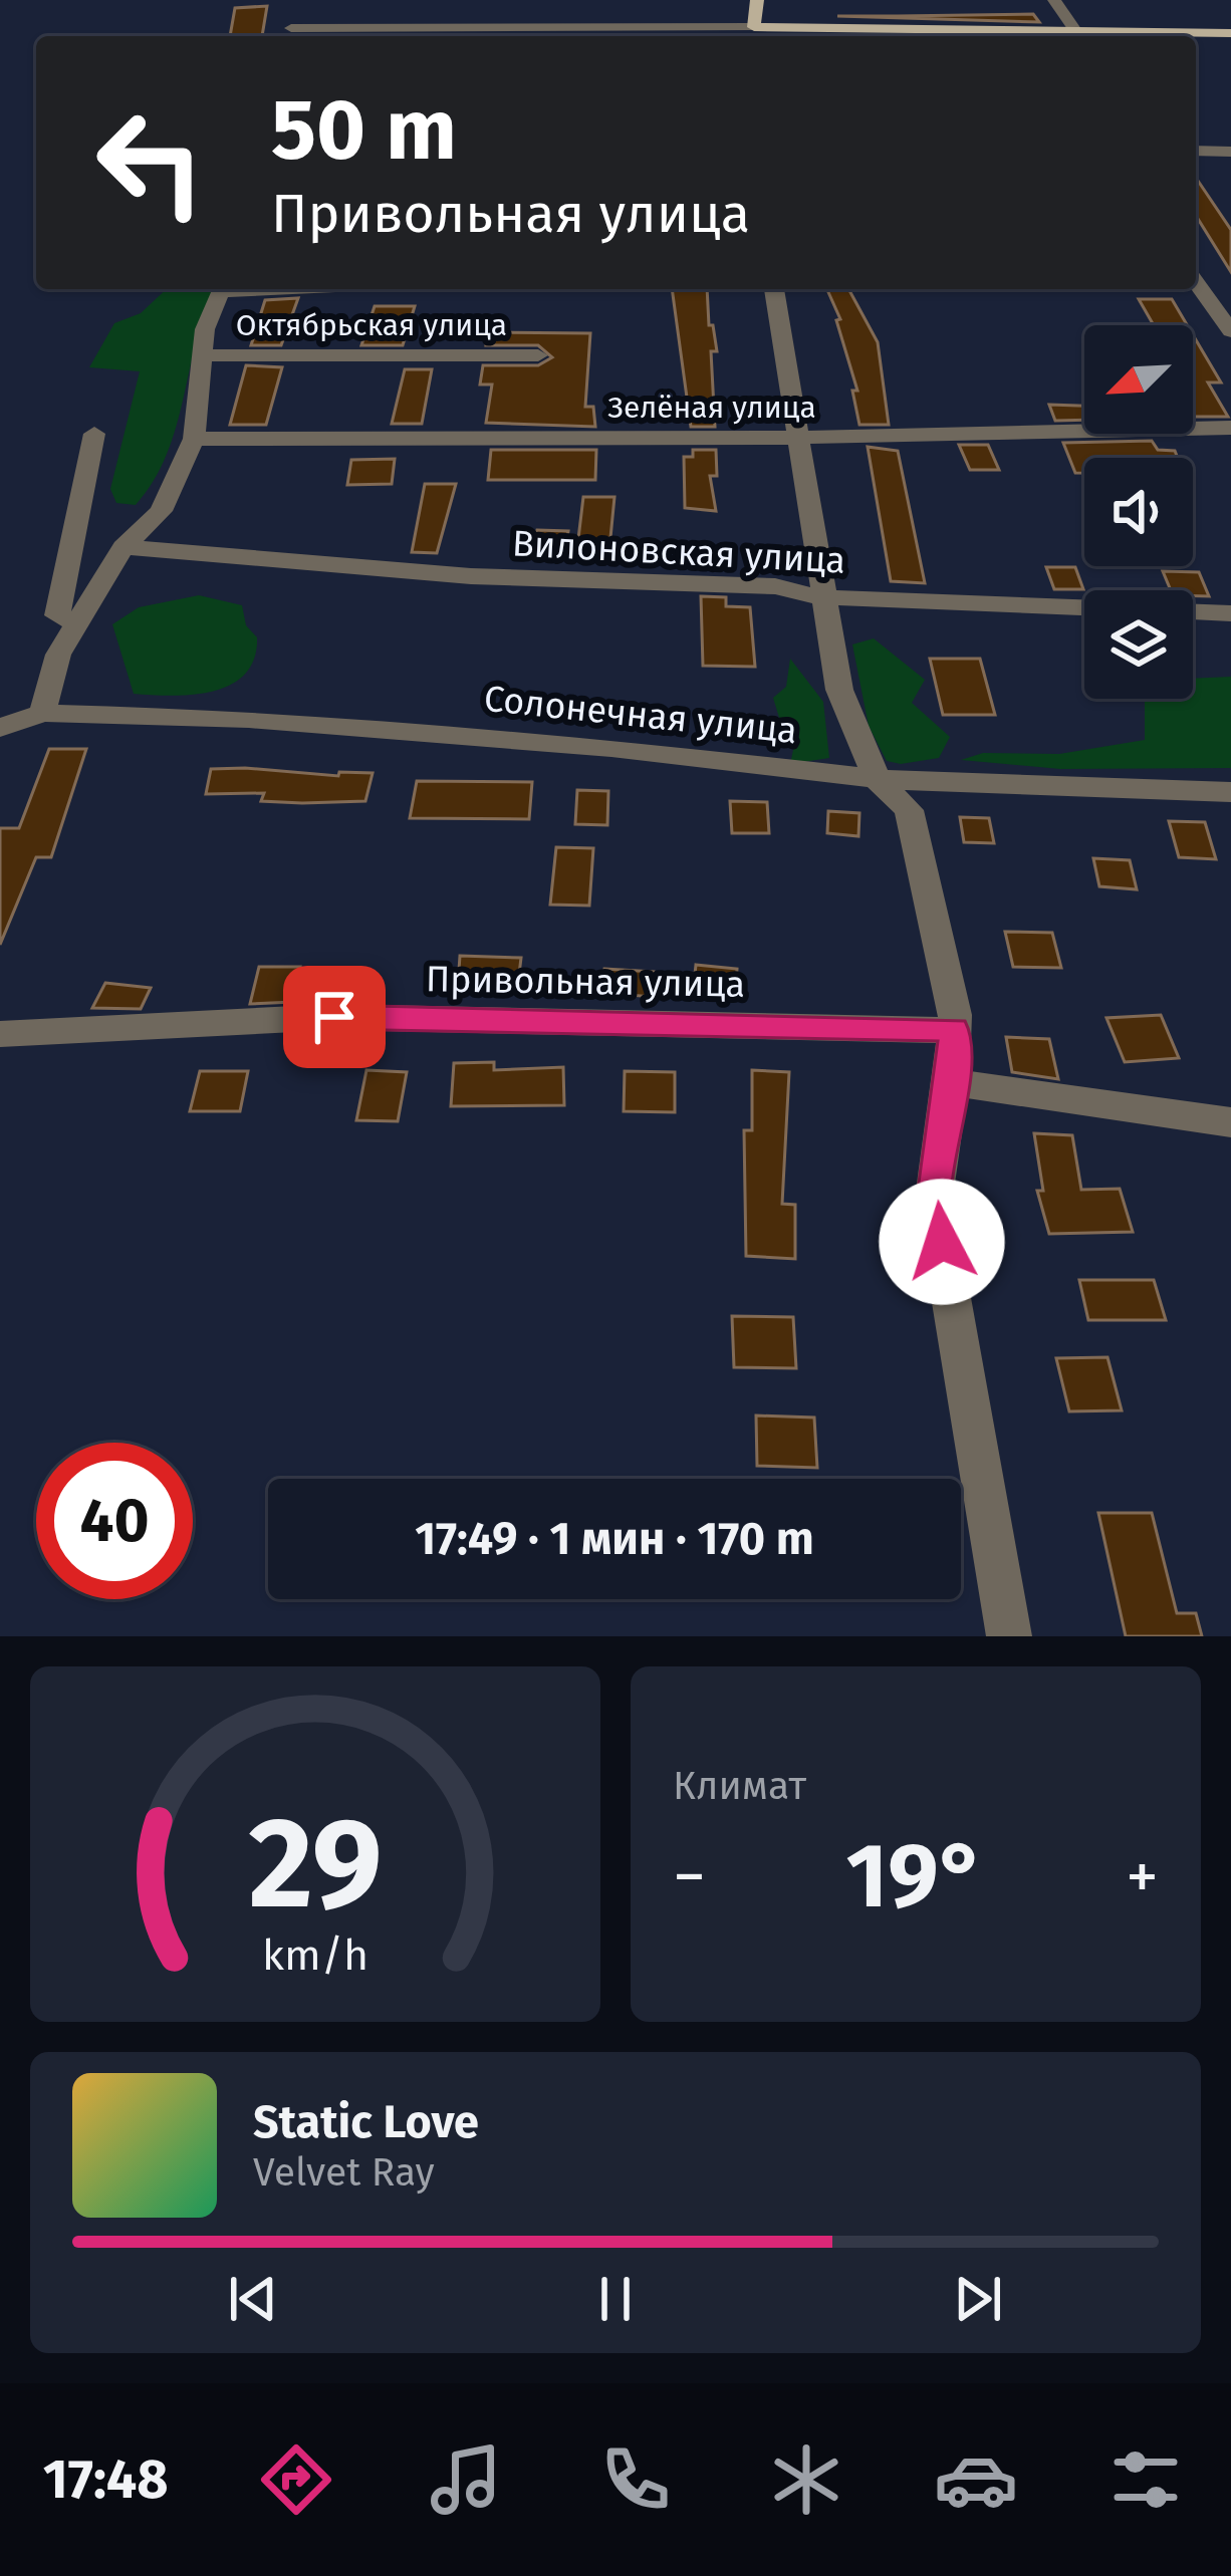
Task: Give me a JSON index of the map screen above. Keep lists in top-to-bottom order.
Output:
{
  "streets": {
    "street": [
      "Октябрьская улица",
      "Зелёная улица",
      "Вилоновская улица",
      "Солонечная улица",
      "Привольная улица"
    ]
  },
  "crossings": [
    ["Октябрьская улица", "Зелёная улица"],
    ["Октябрьская улица", "Вилоновская улица"],
    ["Октябрьская улица", "Солонечная улица"]
  ],
  "north": "bottom left",
  "page": {
    "turn": ["50 m", "Привольная улица"],
    "limit": "40",
    "trip": "17:49 · 1 мин · 170 m",
    "tile": "Климат",
    "heat": ["−", "19°", "+"],
    "song": ["Static Love", "Velvet Ray"],
    "tabs": "17:48",
    "gauge": ["29", "km/h"]
  }
}
